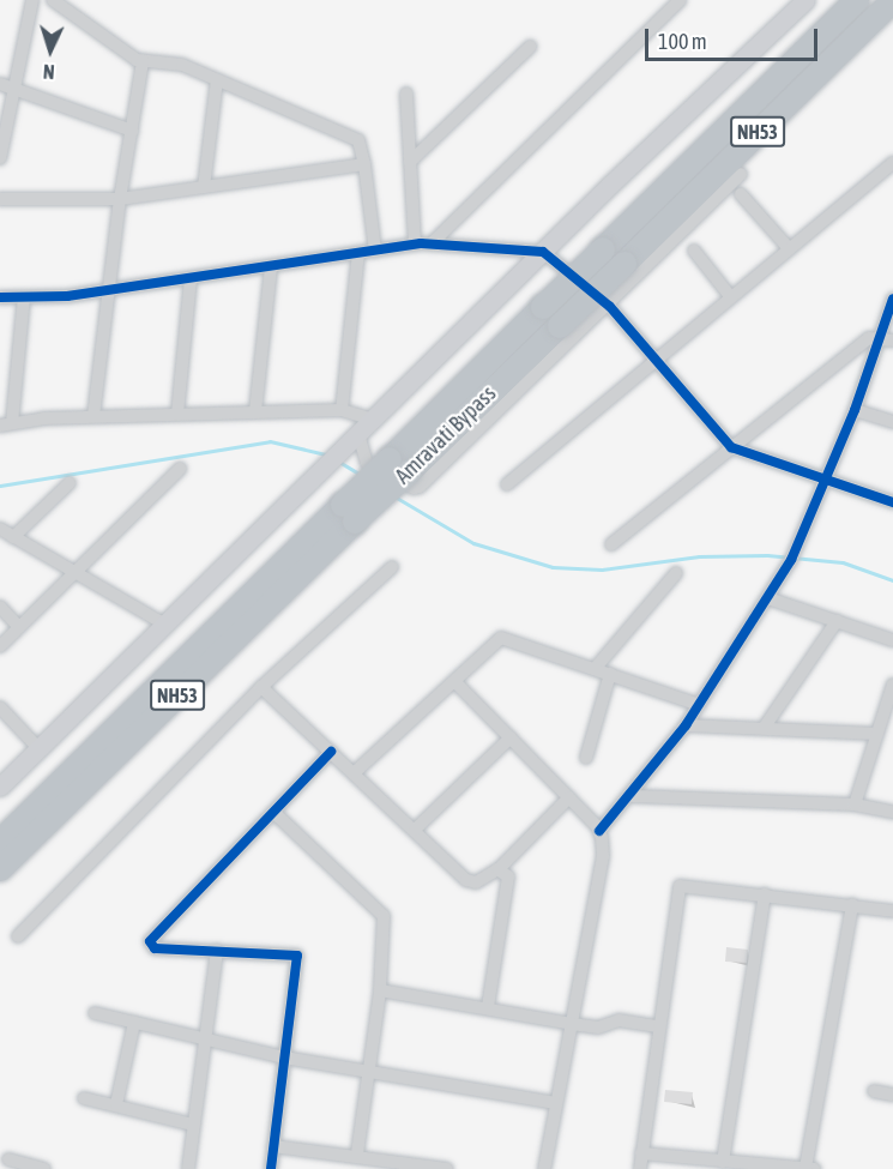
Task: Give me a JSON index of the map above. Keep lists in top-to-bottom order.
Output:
{
  "streets": {
    "highway": ["NH53", "Amravati Bypass"]
  },
  "scale_bar": "100 m",
  "north": "bottom"
}
